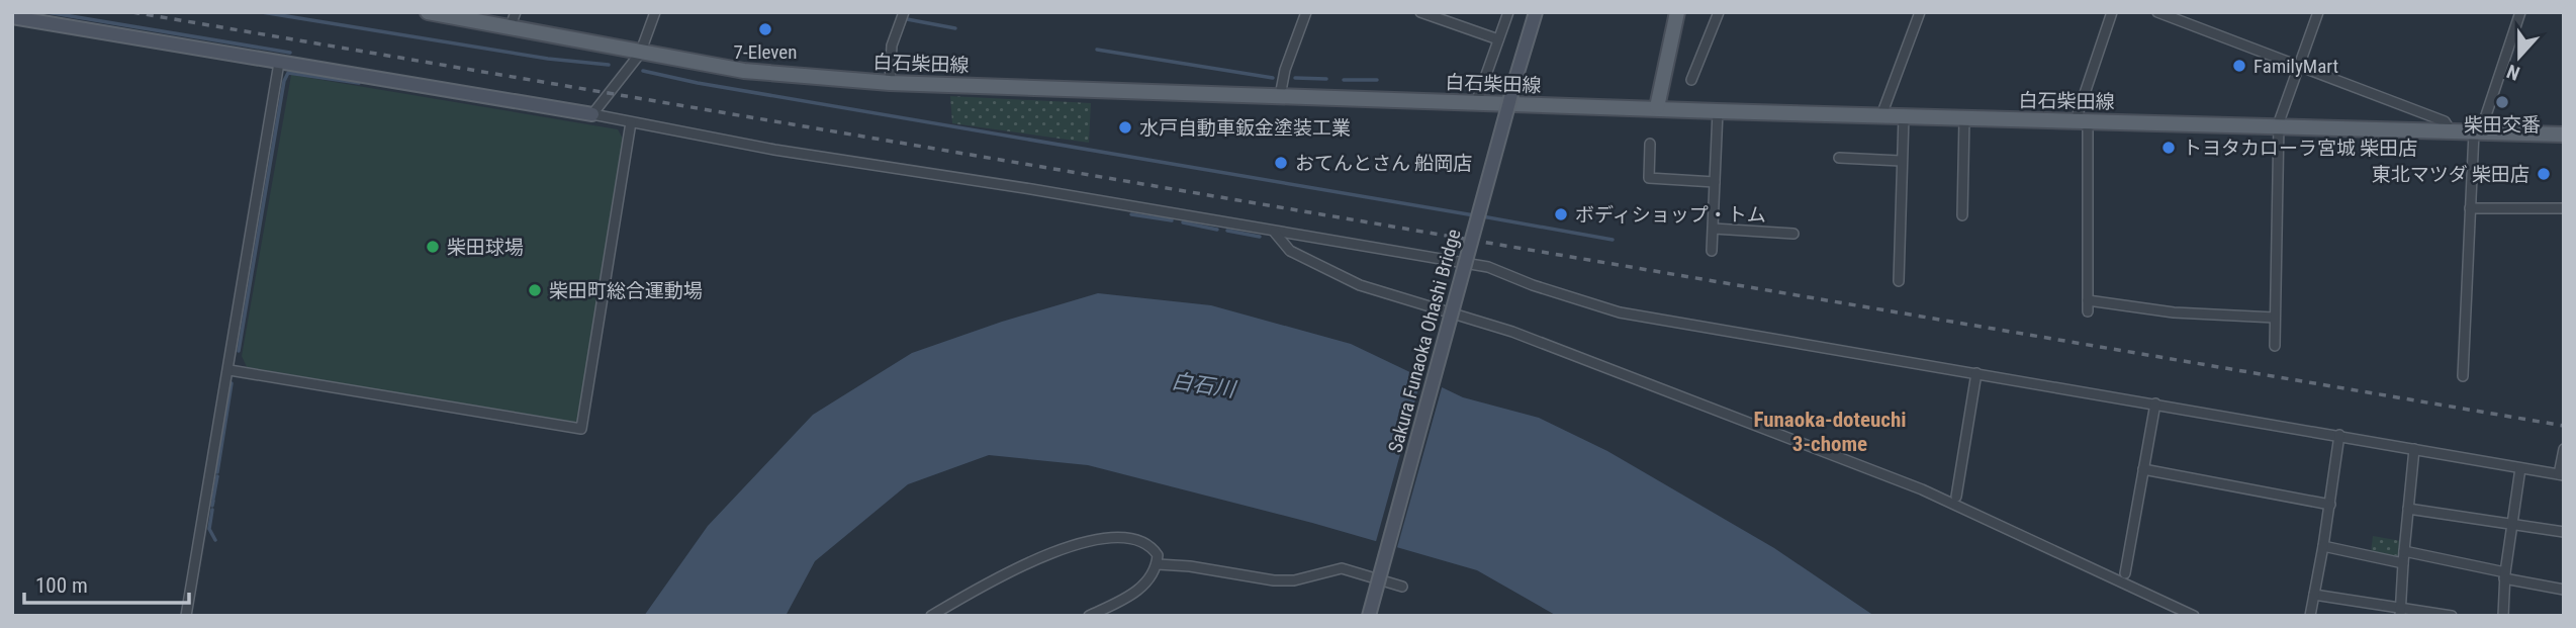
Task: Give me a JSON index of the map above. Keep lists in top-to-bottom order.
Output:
{
  "streets": {
    "main road": ["白石柴田線", "Sakura Funaoka Ohashi Bridge"]
  },
  "districts": ["Funaoka-doteuchi 3-chome"],
  "water": ["白石川"],
  "places": [
    "7-Eleven",
    "FamilyMart",
    "柴田交番",
    "水戸自動車鈑金塗装工業",
    "トヨタカローラ宮城 柴田店",
    "おてんとさん 船岡店",
    "東北マツダ 柴田店",
    "ボディショップ・トム",
    "柴田球場",
    "柴田町総合運動場"
  ],
  "scale_bar": "100 m",
  "north": "bottom"
}
